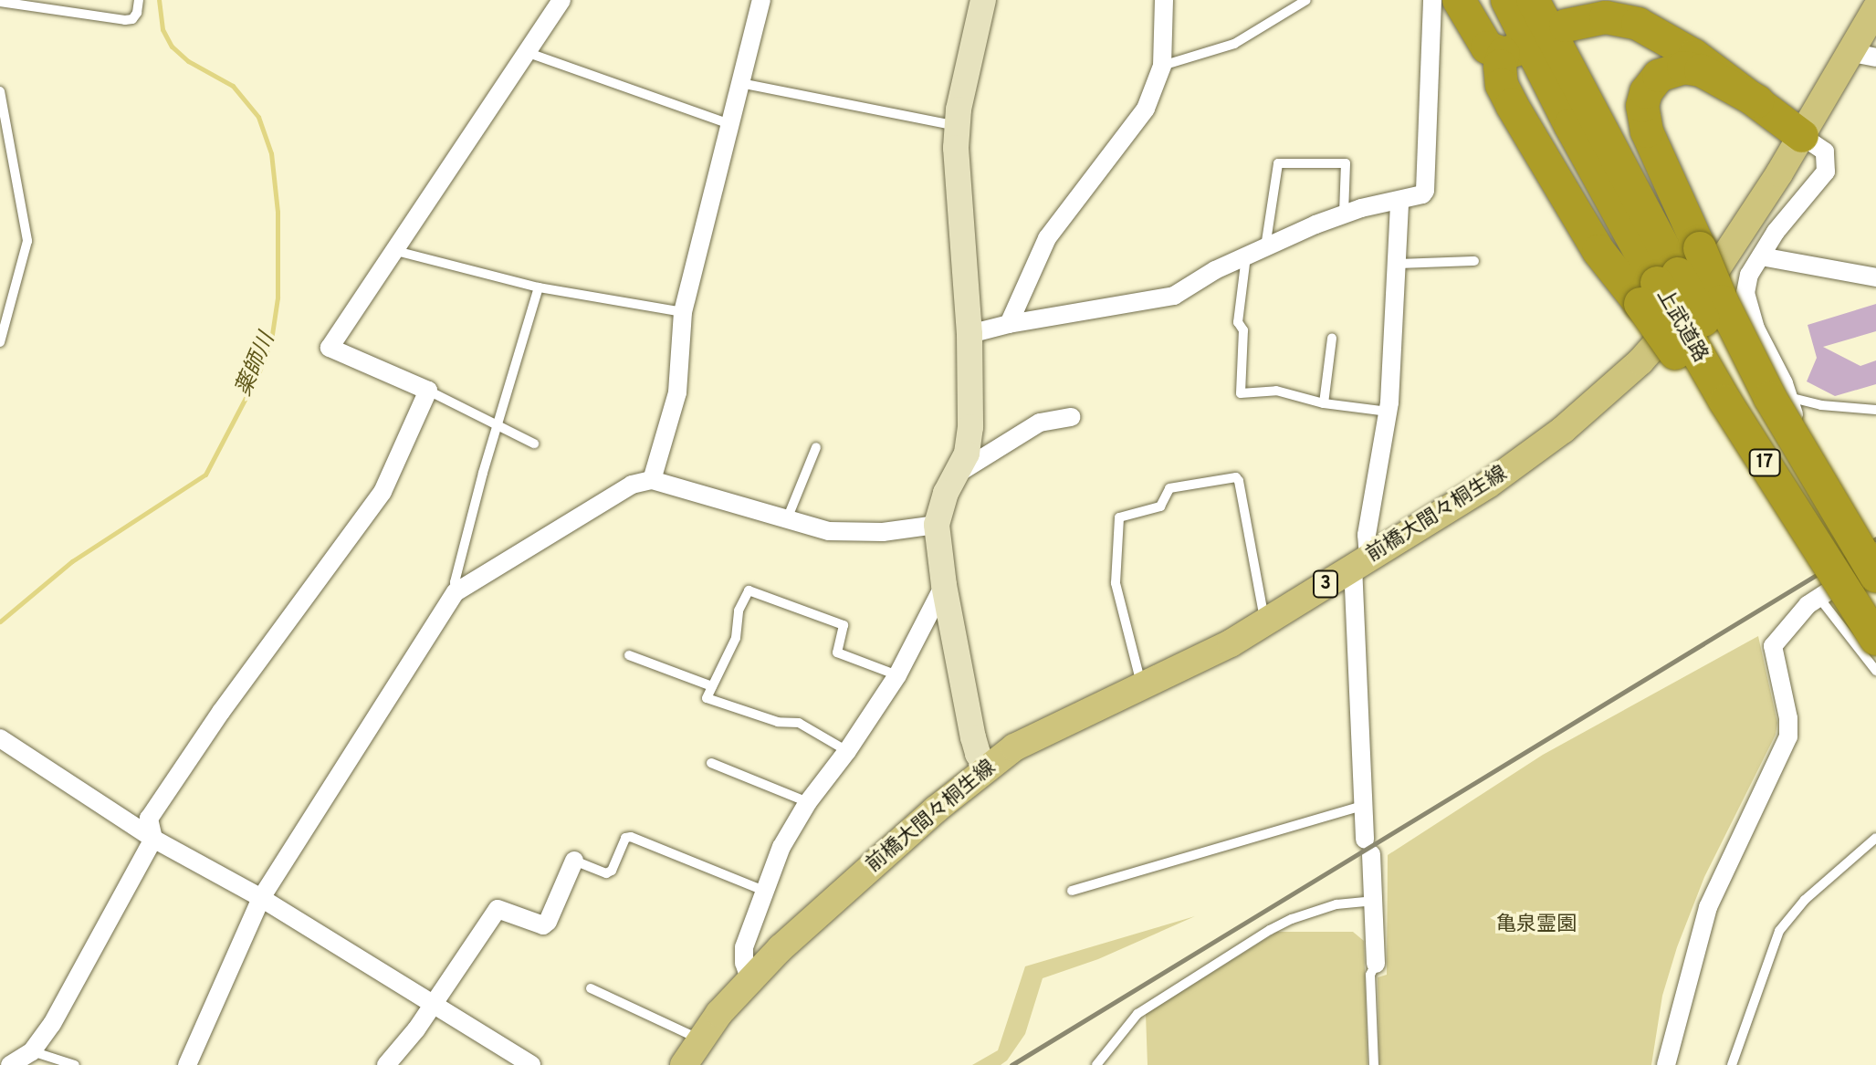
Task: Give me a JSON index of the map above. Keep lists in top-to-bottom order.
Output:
{
  "streets": {
    "highway": ["上武道路", "17"],
    "main road": ["前橋大間々桐生線", "3"]
  },
  "water": ["薬師川"],
  "parks": ["亀泉霊園"]
}
